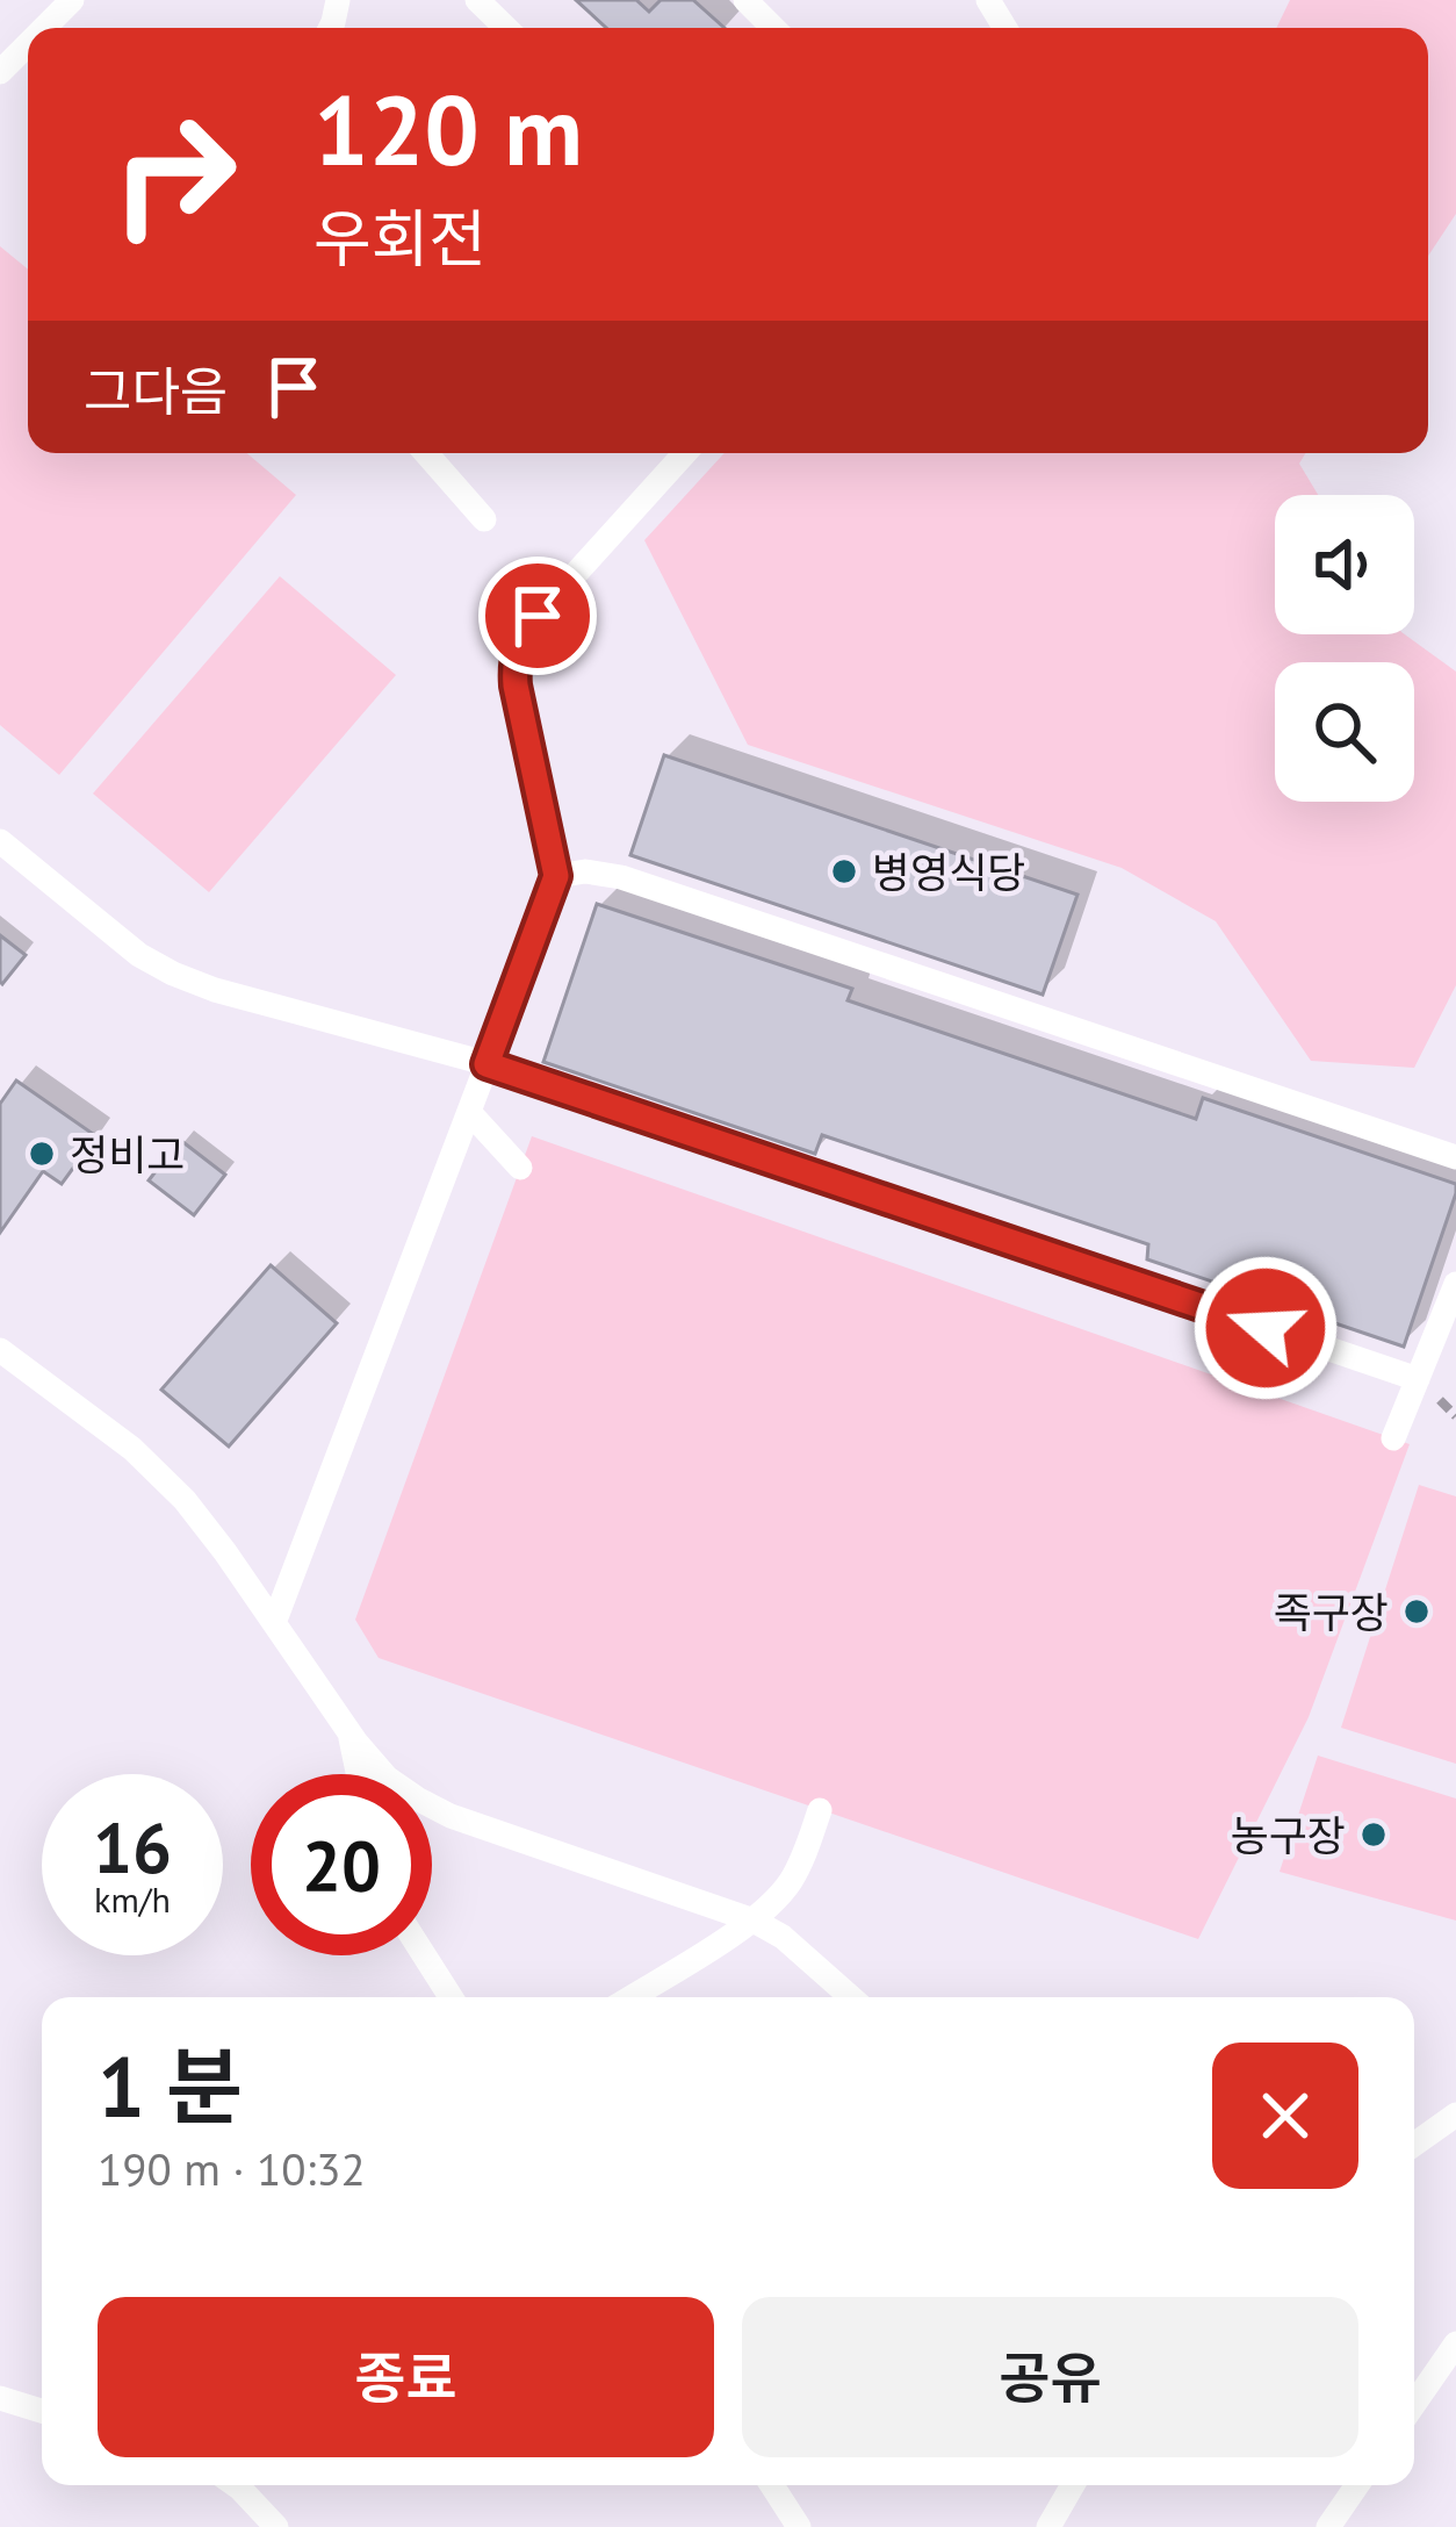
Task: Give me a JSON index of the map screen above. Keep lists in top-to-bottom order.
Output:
{
  "places": [
    "병영식당",
    "정비고",
    "족구장",
    "농구장"
  ],
  "page": {
    "turn": ["120 m", "우회전"],
    "then": "그다음",
    "speed": "16 km/h",
    "limit": "20",
    "heading": ["1 분", "190 m · 10:32"],
    "buttons": ["종료", "공유"]
  }
}
